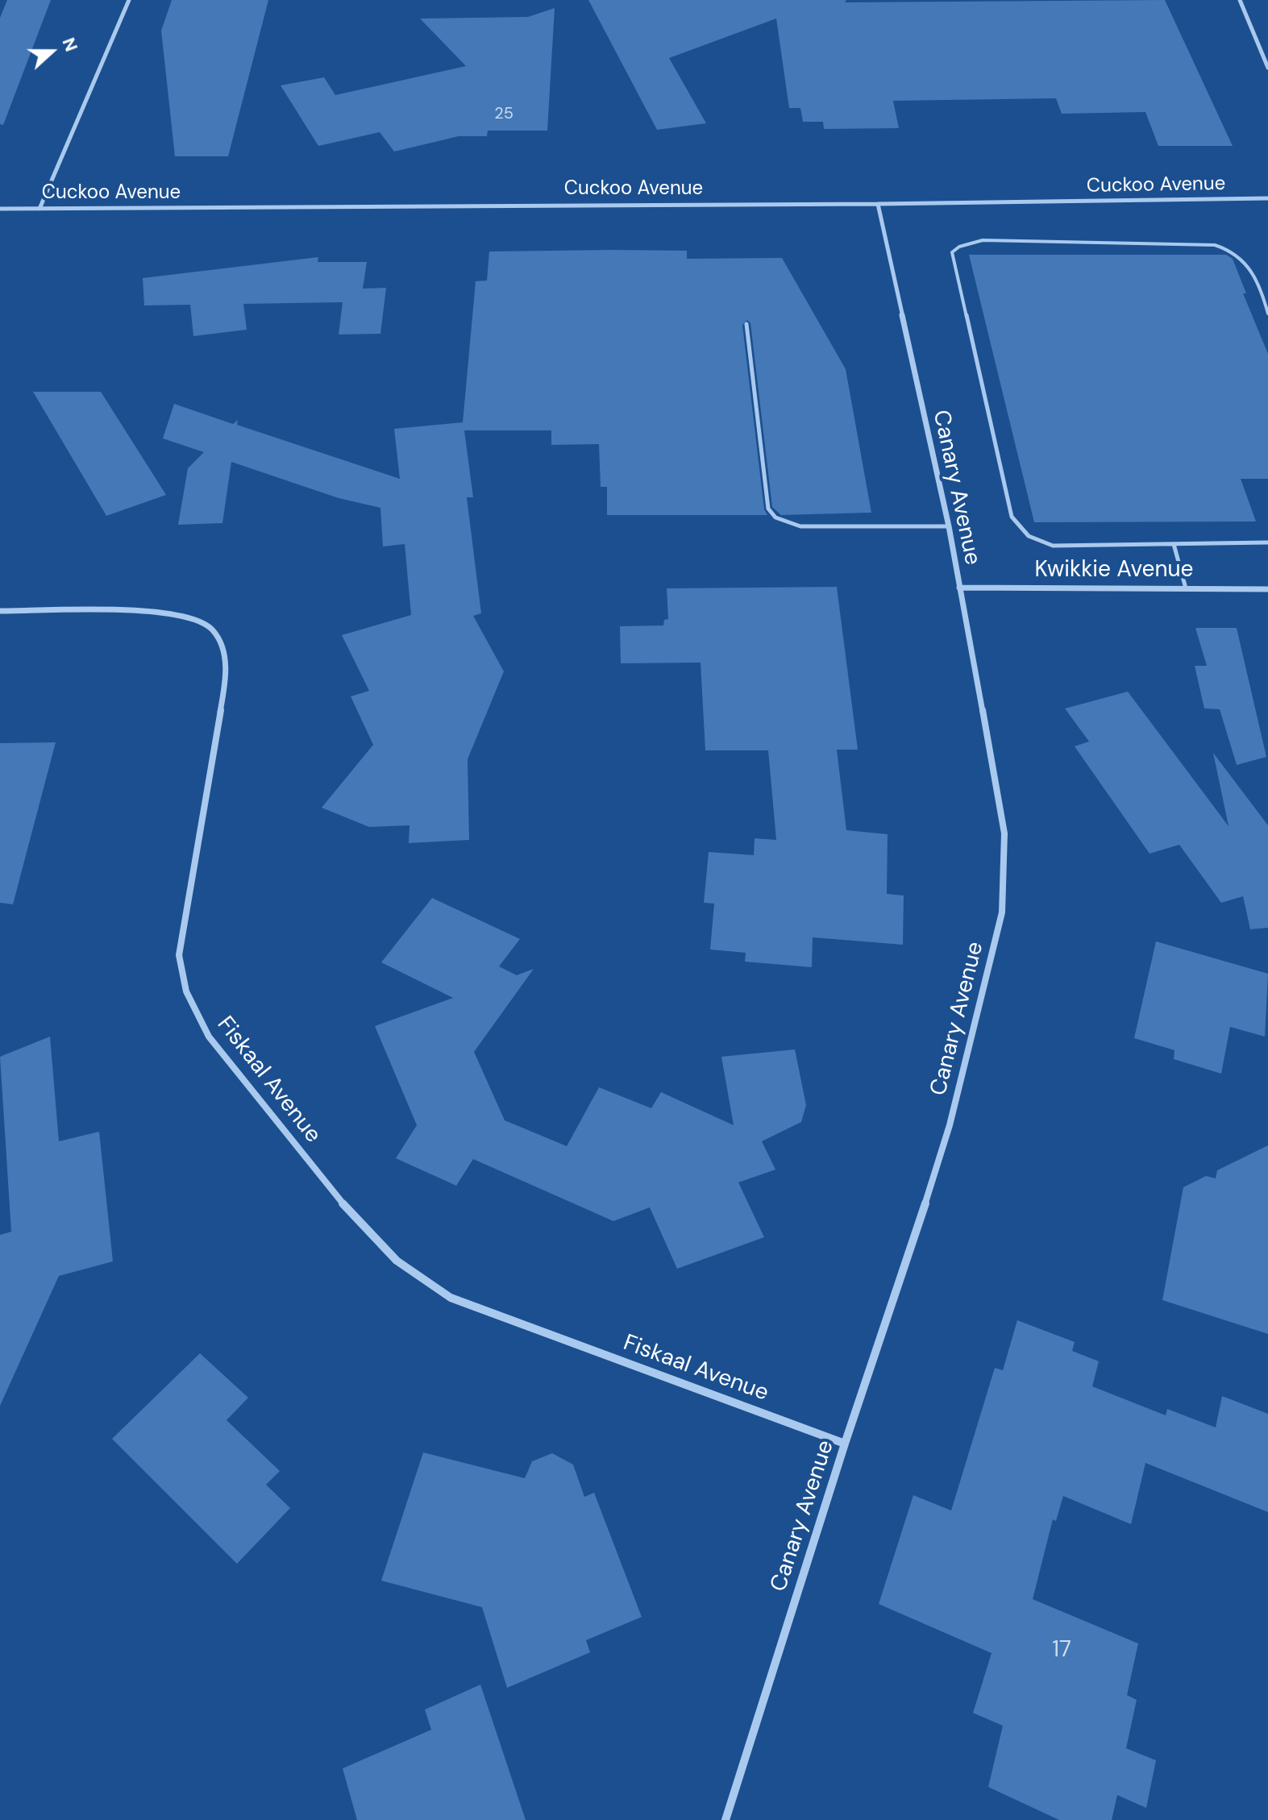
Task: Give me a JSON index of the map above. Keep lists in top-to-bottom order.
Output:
{
  "streets": {
    "street": [
      "Cuckoo Avenue",
      "Canary Avenue",
      "Kwikkie Avenue",
      "Fiskaal Avenue"
    ]
  },
  "crossings": [
    ["Cuckoo Avenue", "Canary Avenue"],
    ["Canary Avenue", "Kwikkie Avenue"],
    ["Canary Avenue", "Fiskaal Avenue"]
  ],
  "house_numbers": ["25", "17"],
  "north": "right"
}
